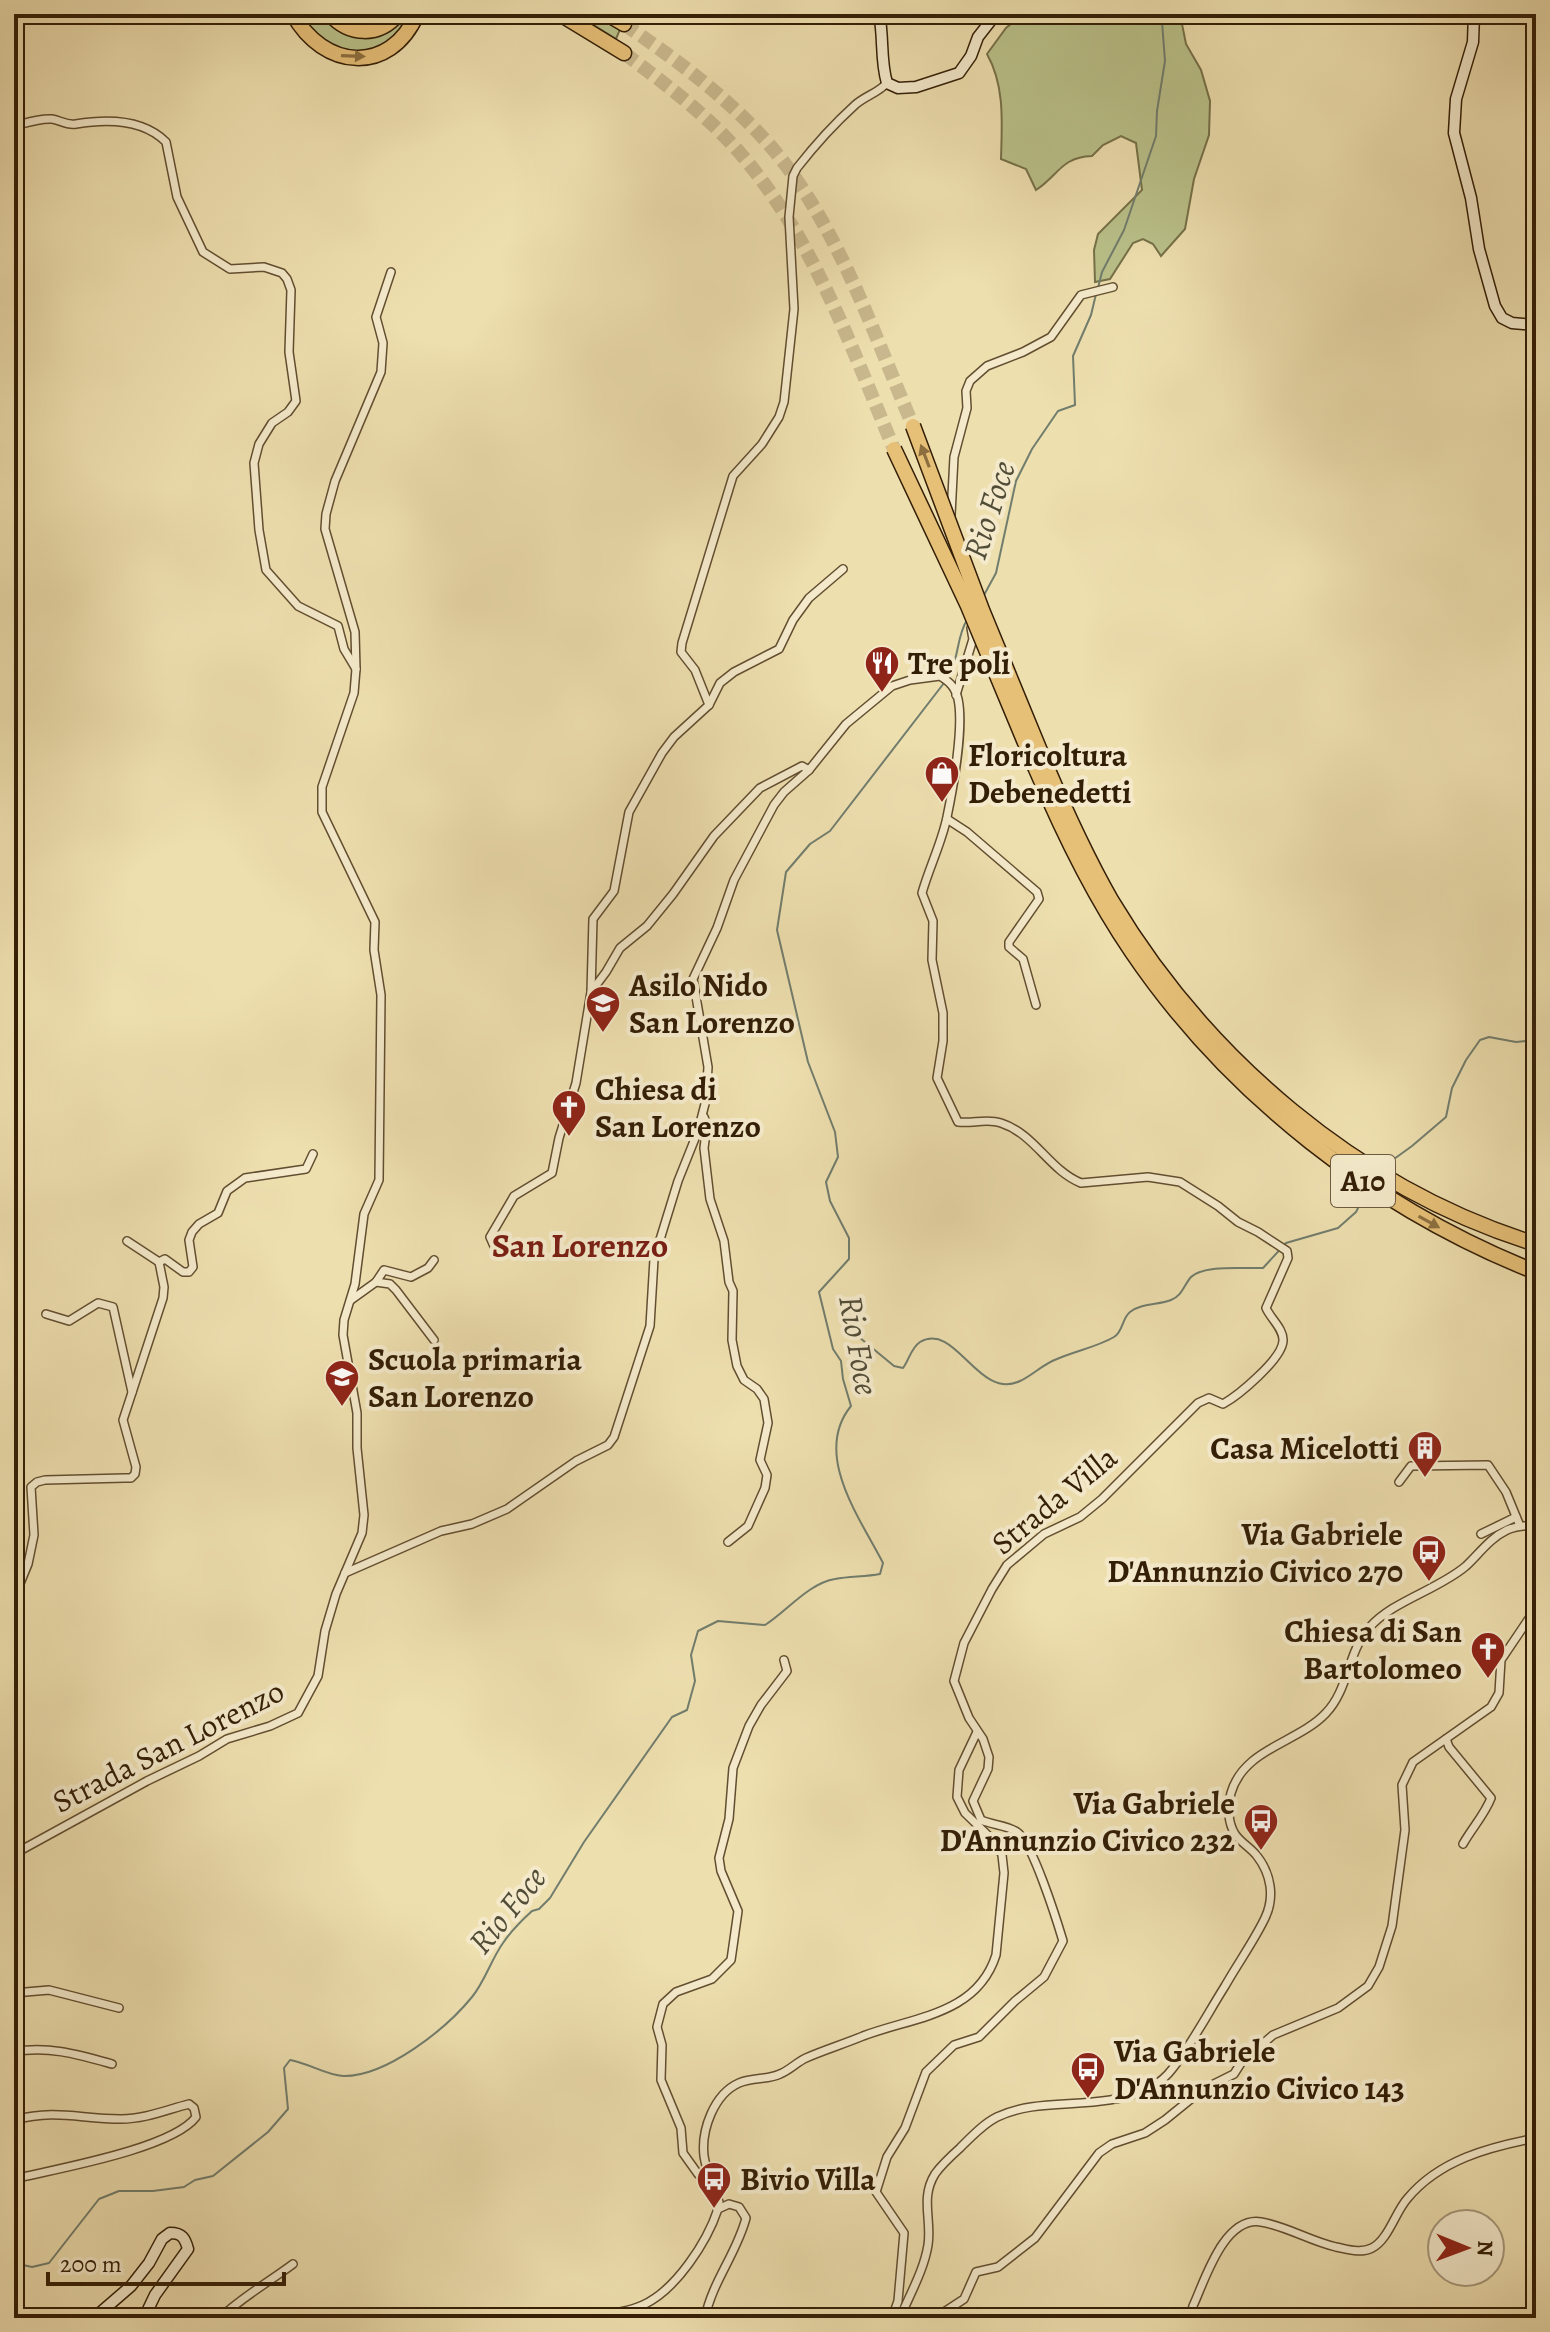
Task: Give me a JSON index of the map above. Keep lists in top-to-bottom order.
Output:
{
  "streets": {
    "highway": ["A10"],
    "street": ["Strada Villa", "Strada San Lorenzo"]
  },
  "districts": ["San Lorenzo"],
  "water": ["Rio Foce"],
  "places": {
    "restaurant": ["Tre poli"],
    "shop": ["Floricoltura Debenedetti"],
    "school or university": ["Asilo Nido San Lorenzo", "Scuola primaria San Lorenzo"],
    "church": ["Chiesa di San Lorenzo", "Chiesa di San Bartolomeo"],
    "building": ["Casa Micelotti"],
    "bus stop": [
      "Via Gabriele D'Annunzio Civico 270",
      "Via Gabriele D'Annunzio Civico 232",
      "Via Gabriele D'Annunzio Civico 143",
      "Bivio Villa"
    ]
  },
  "scale_bar": "200 m",
  "north": "right"
}
